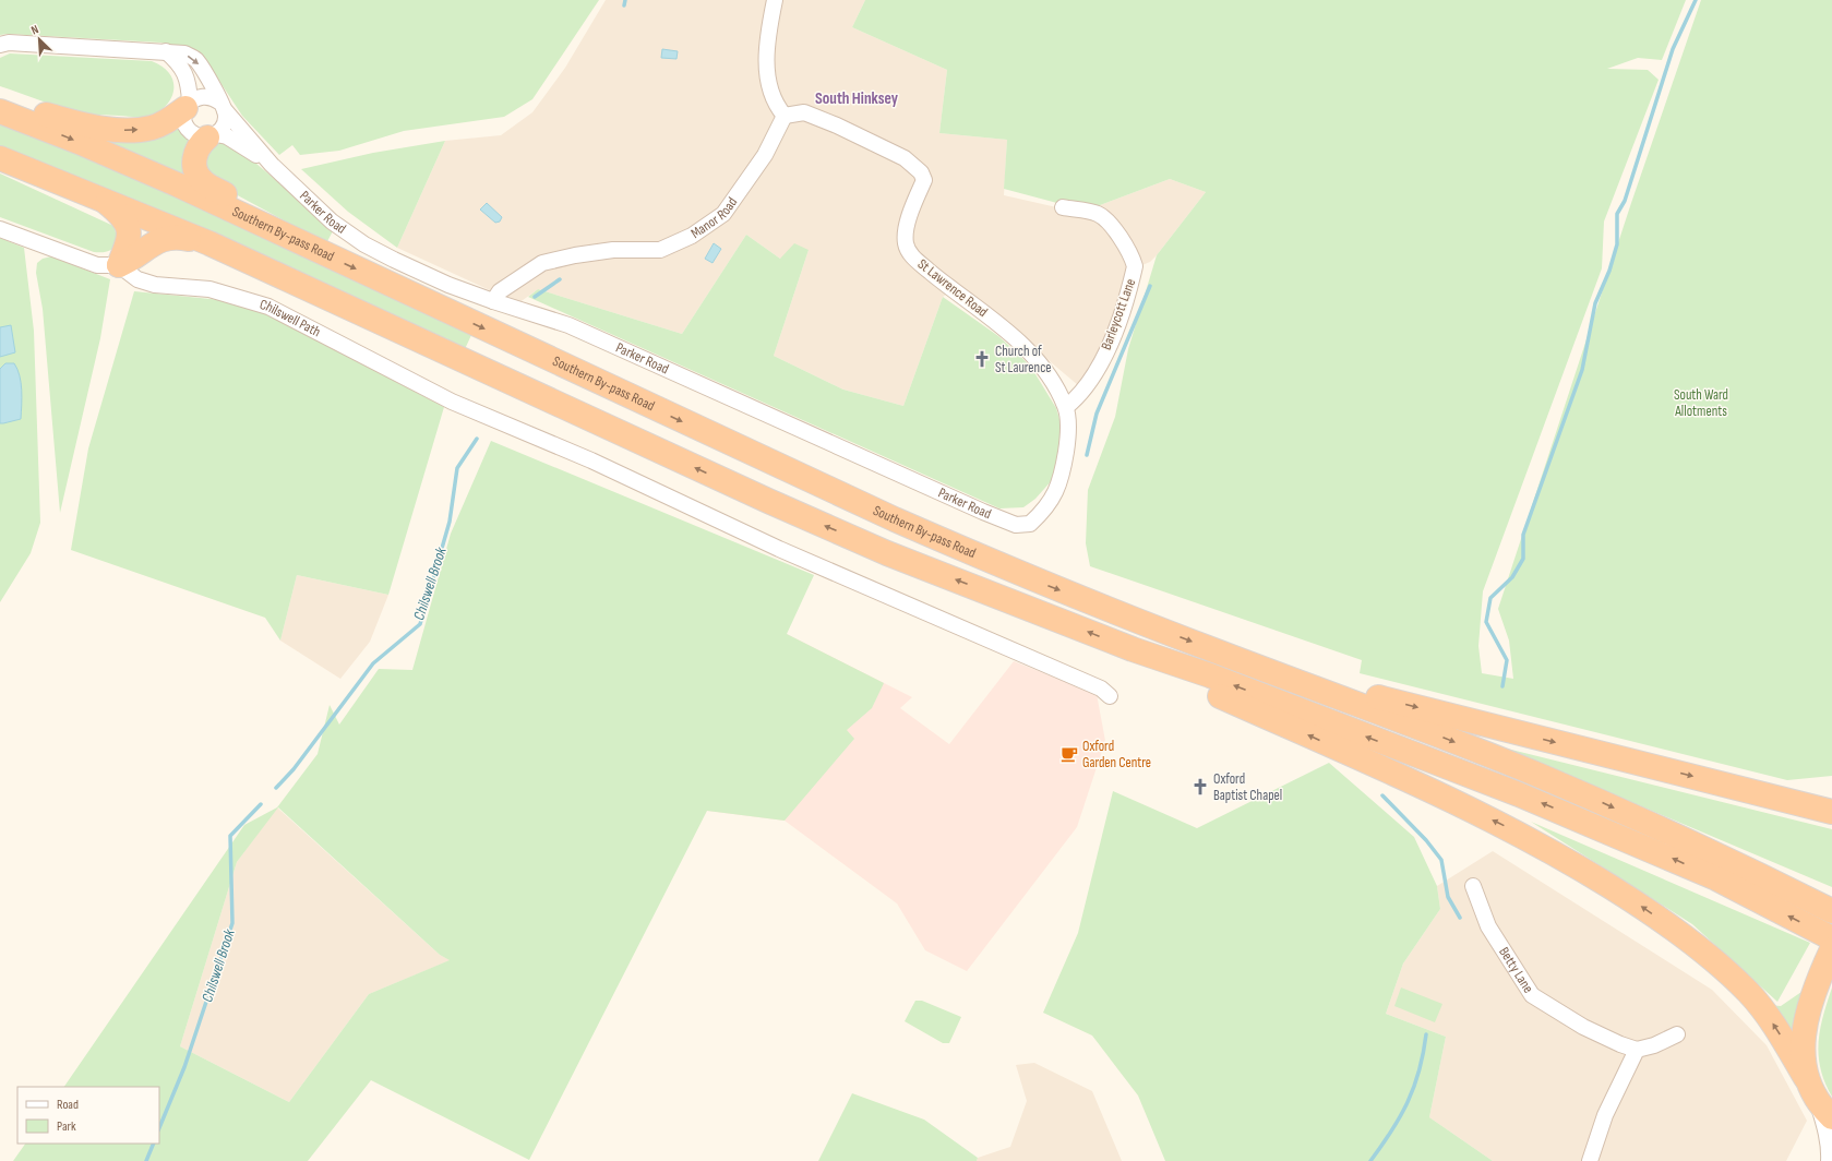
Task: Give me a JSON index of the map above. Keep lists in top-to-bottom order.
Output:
{
  "streets": {
    "highway": ["Southern By-pass Road"],
    "street": [
      "Parker Road",
      "Manor Road",
      "St Lawrence Road",
      "Barleycott Lane",
      "Chilswell Path",
      "Betty Lane"
    ]
  },
  "crossings": [
    ["Parker Road", "Manor Road"],
    ["Parker Road", "St Lawrence Road"],
    ["Manor Road", "St Lawrence Road"],
    ["St Lawrence Road", "Barleycott Lane"]
  ],
  "districts": ["South Hinksey"],
  "water": ["Chilswell Brook"],
  "parks": ["South Ward Allotments"],
  "places": {
    "church": ["Church of St Laurence", "Oxford Baptist Chapel"],
    "cafe": ["Oxford Garden Centre"]
  },
  "legend": ["Road", "Park"],
  "north": "top left"
}
